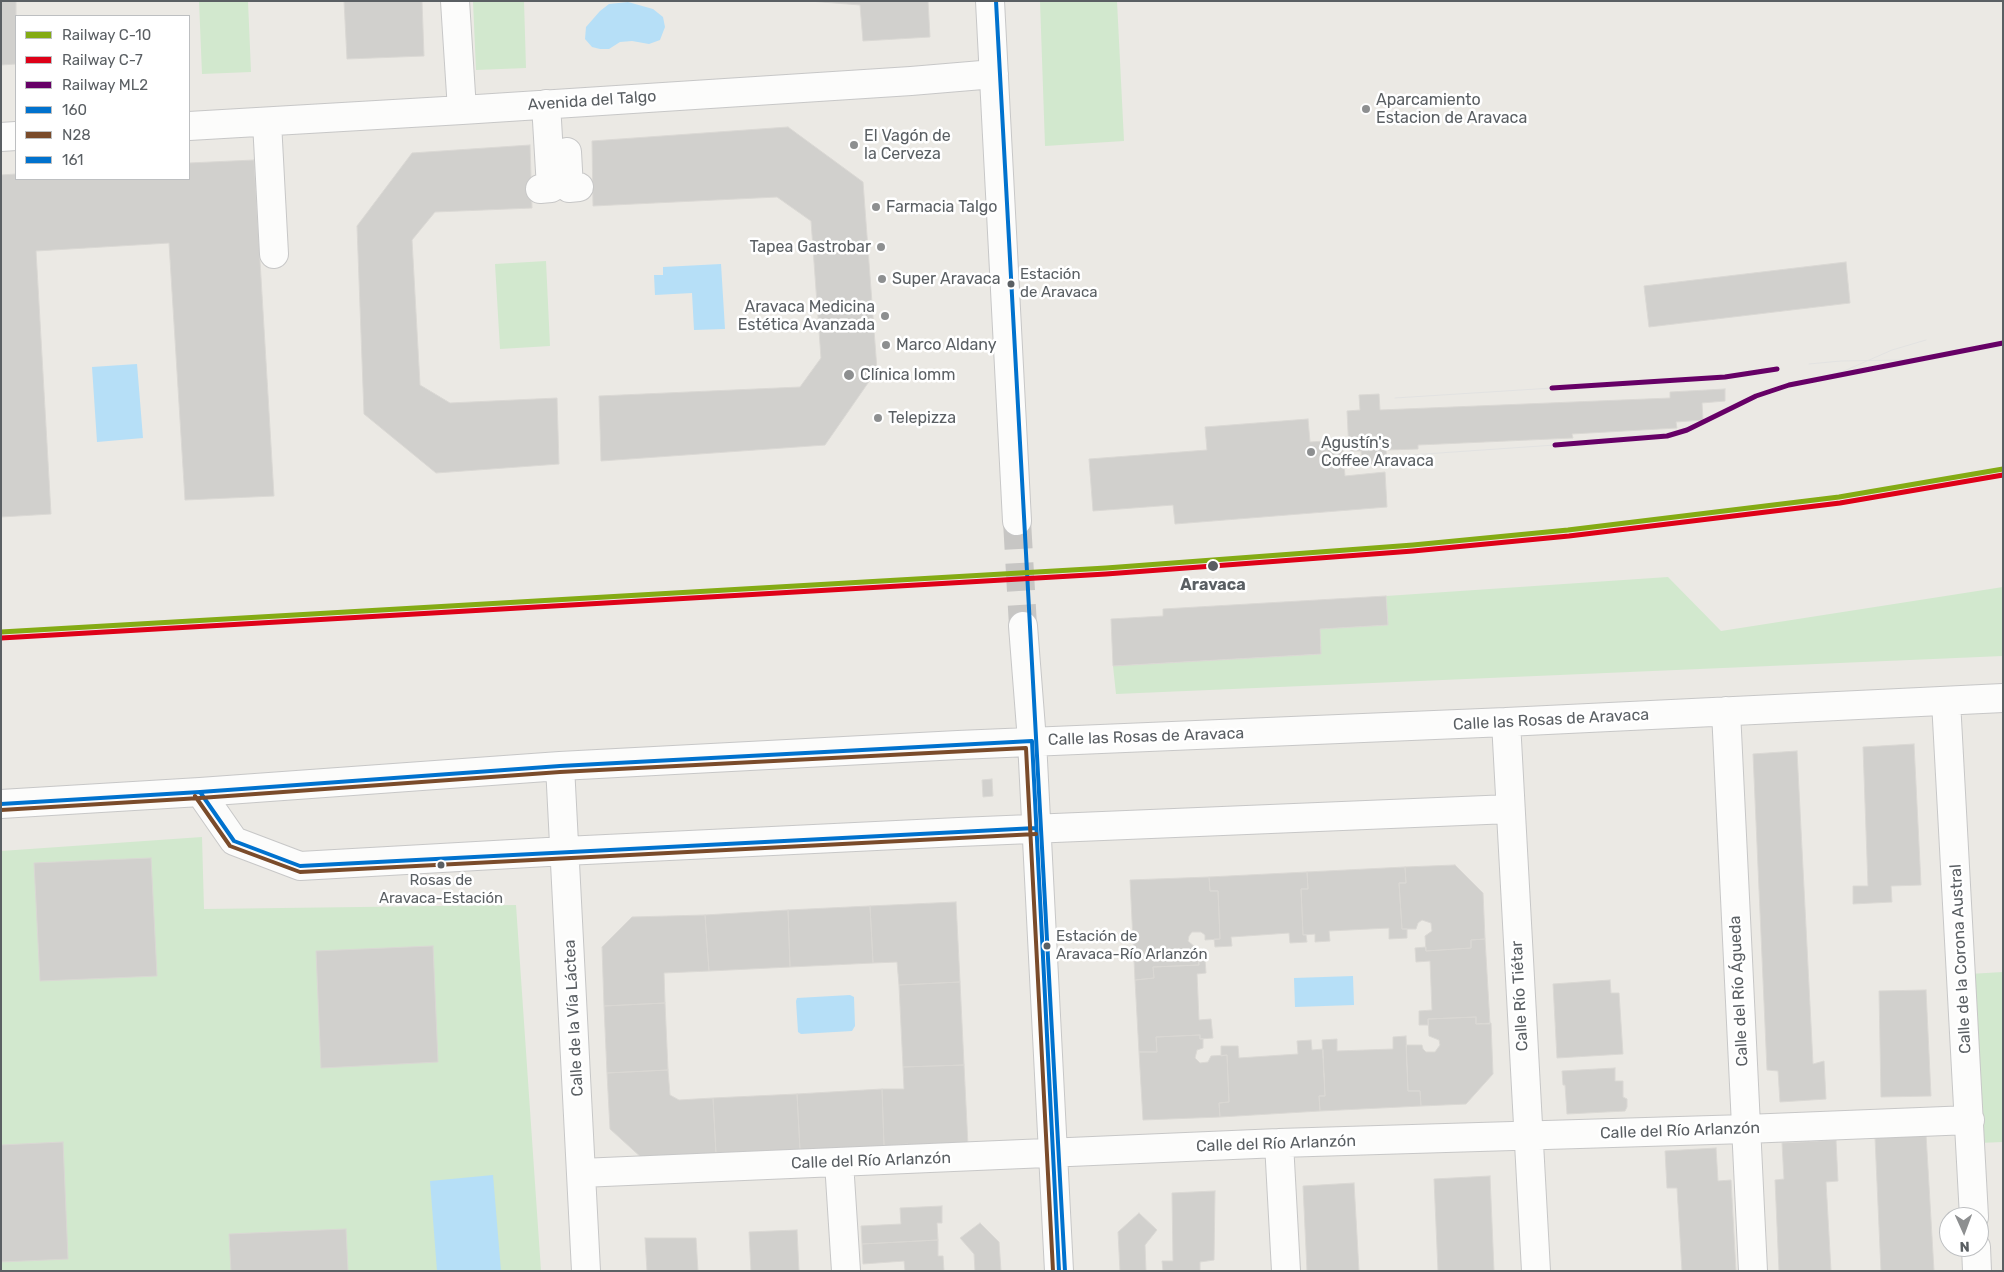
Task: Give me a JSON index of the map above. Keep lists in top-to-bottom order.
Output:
{
  "streets": {
    "street": [
      "Avenida del Talgo",
      "Calle las Rosas de Aravaca",
      "Calle de la Corona Austral",
      "Calle del Río Águeda",
      "Calle Río Tiétar",
      "Calle de la Vía Láctea",
      "Calle del Río Arlanzón"
    ]
  },
  "crossings": [
    ["Calle las Rosas de Aravaca", "Calle de la Corona Austral"],
    ["Calle las Rosas de Aravaca", "Calle del Río Águeda"],
    ["Calle las Rosas de Aravaca", "Calle Río Tiétar"],
    ["Calle las Rosas de Aravaca", "Calle de la Vía Láctea"],
    ["Calle de la Corona Austral", "Calle del Río Arlanzón"],
    ["Calle del Río Águeda", "Calle del Río Arlanzón"],
    ["Calle Río Tiétar", "Calle del Río Arlanzón"],
    ["Calle de la Vía Láctea", "Calle del Río Arlanzón"]
  ],
  "places": [
    "Aparcamiento Estacion de Aravaca",
    "El Vagón de la Cerveza",
    "Farmacia Talgo",
    "Tapea Gastrobar",
    "Super Aravaca",
    "Estación de Aravaca",
    "Aravaca Medicina Estética Avanzada",
    "Marco Aldany",
    "Clínica Iomm",
    "Telepizza",
    "Agustín's Coffee Aravaca",
    "Aravaca",
    "Rosas de Aravaca-Estación",
    "Estación de Aravaca-Río Arlanzón"
  ],
  "lines": [
    "transit line 161",
    "rail line ML2",
    "rail line C-10",
    "rail line C-7",
    "transit line 160",
    "transit line N28"
  ],
  "legend": [
    "Railway C-10",
    "Railway C-7",
    "Railway ML2",
    "160",
    "N28",
    "161"
  ],
  "north": "bottom"
}
